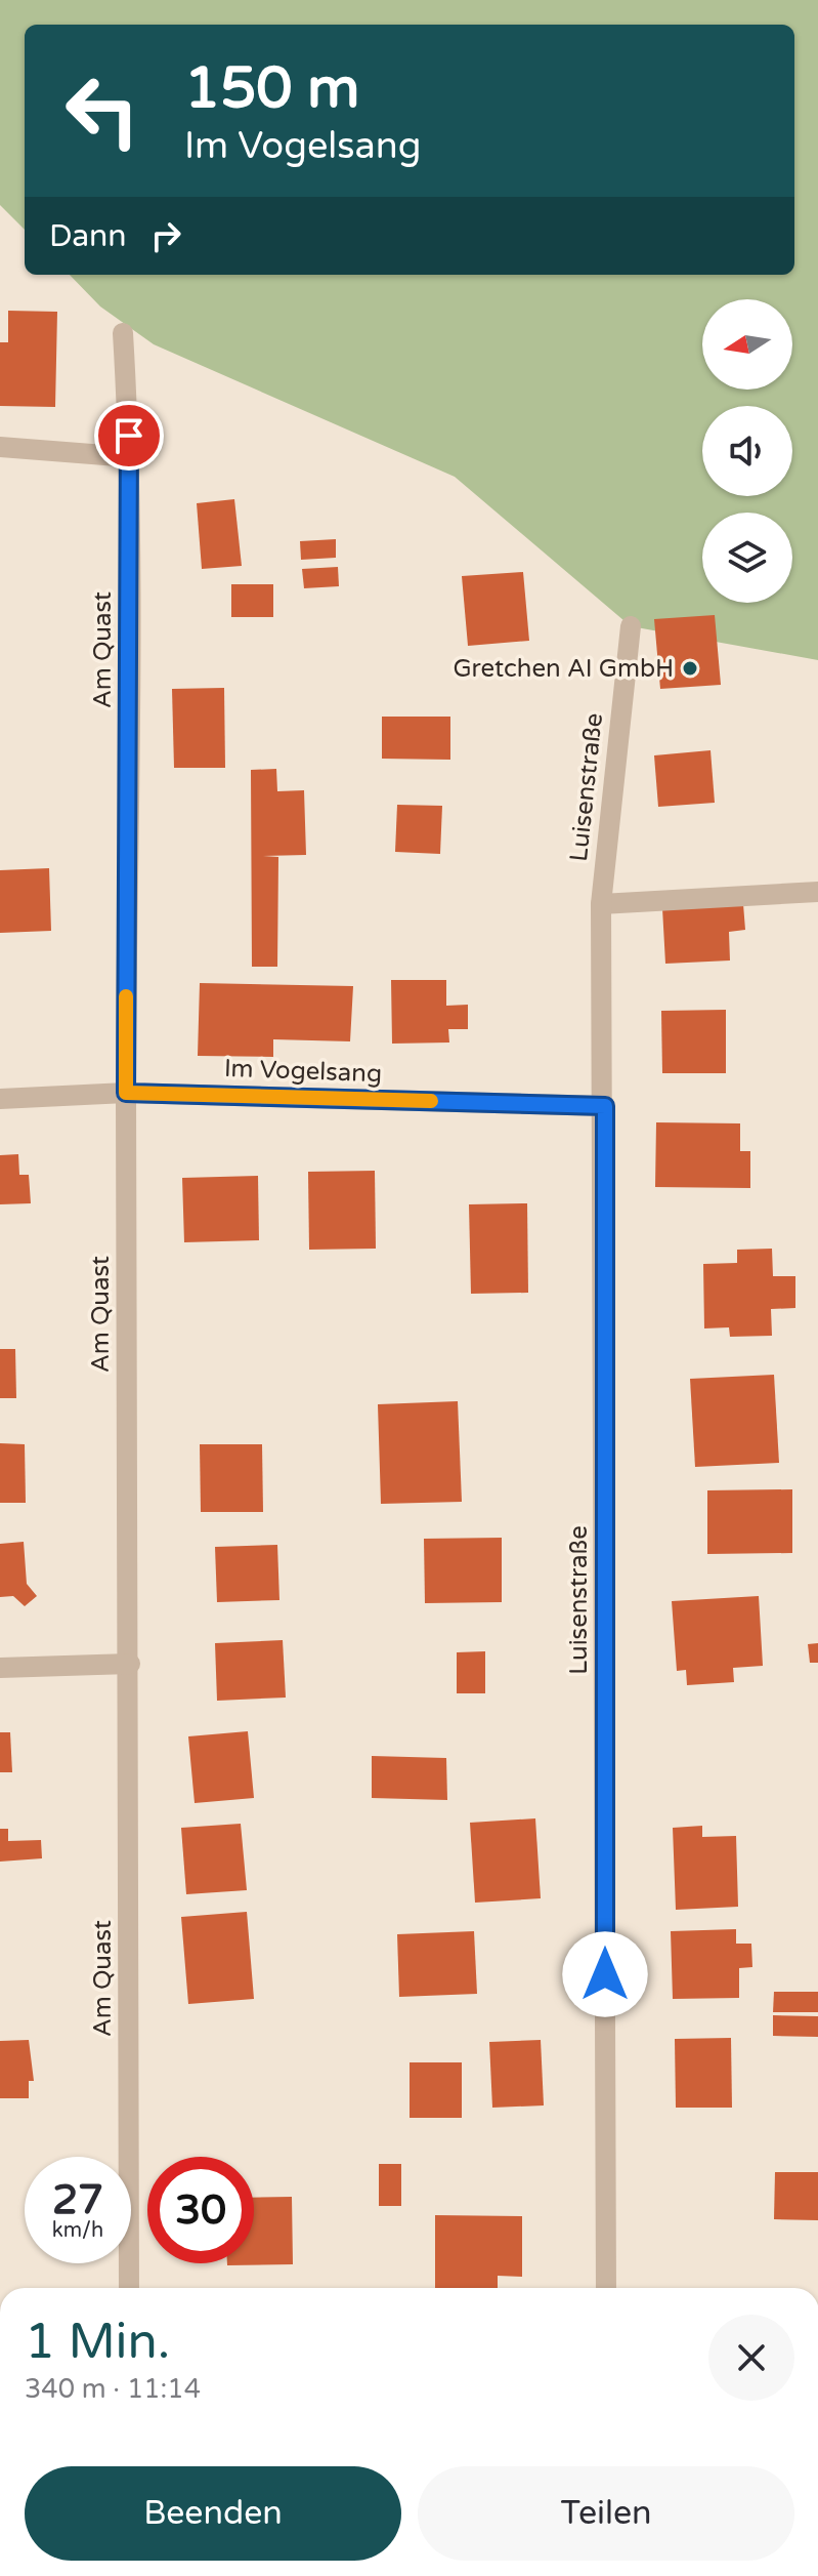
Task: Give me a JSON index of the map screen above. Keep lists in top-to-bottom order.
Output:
{
  "streets": {
    "street": ["Am Quast", "Luisenstraße", "Im Vogelsang"]
  },
  "crossings": [
    ["Am Quast", "Im Vogelsang"],
    ["Luisenstraße", "Im Vogelsang"]
  ],
  "places": ["Gretchen AI GmbH"],
  "north": "left",
  "page": {
    "turn": ["150 m", "Im Vogelsang"],
    "then": "Dann",
    "speed": "27 km/h",
    "limit": "30",
    "heading": ["1 Min.", "340 m · 11:14"],
    "buttons": ["Beenden", "Teilen"]
  }
}
